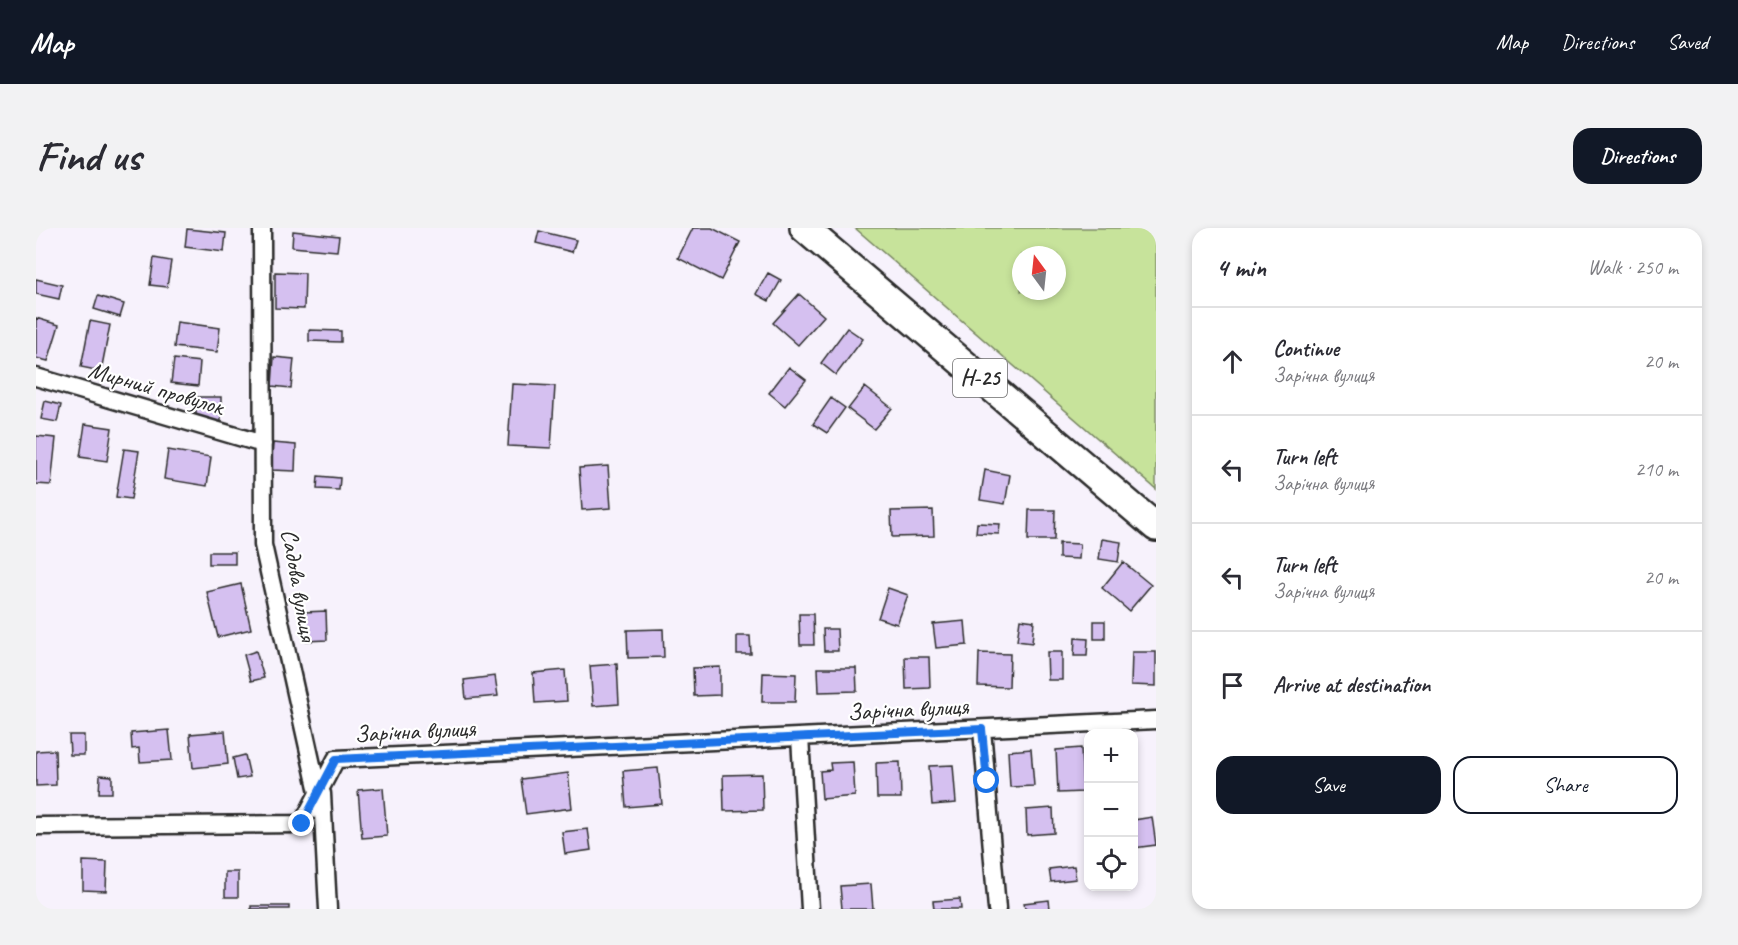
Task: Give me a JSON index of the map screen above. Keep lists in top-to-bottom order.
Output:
{
  "streets": {
    "main road": ["Н-25"],
    "street": ["Мирний провулок", "Садова вулиця", "Зарічна вулиця"]
  },
  "crossings": [
    ["Мирний провулок", "Садова вулиця"],
    ["Садова вулиця", "Зарічна вулиця"]
  ],
  "north": "top",
  "page": {
    "header": "Map",
    "nav": ["Map", "Directions", "Saved"],
    "buttons": [
      "Directions",
      ["Save", "Share"]
    ],
    "title": "Find us",
    "heading": ["4 min", "Walk · 250 m"],
    "list": [
      ["Continue", "Зарічна вулиця", "20 m"],
      ["Turn left", "Зарічна вулиця", "210 m"],
      ["Turn left", "Зарічна вулиця", "20 m"],
      "Arrive at destination"
    ],
    "map_buttons": ["+", "−"]
  }
}
